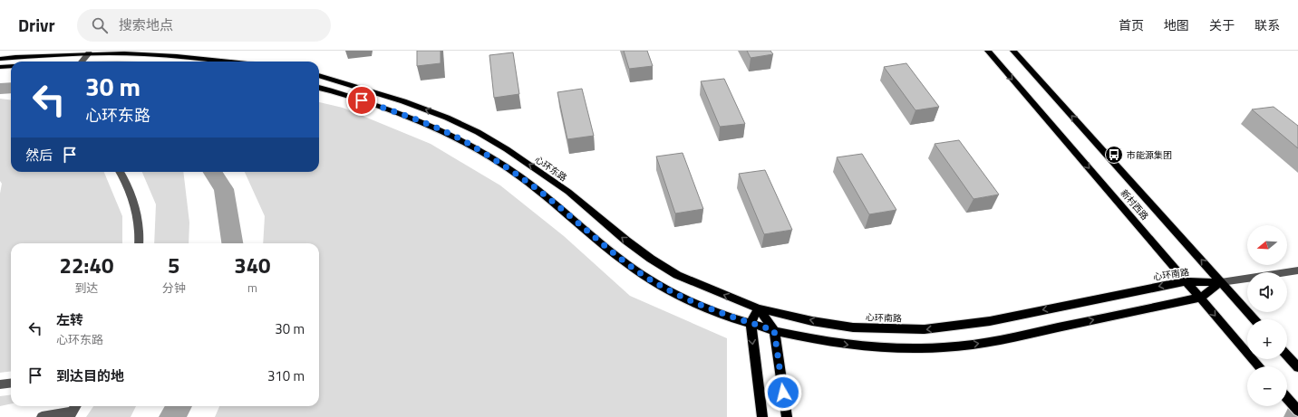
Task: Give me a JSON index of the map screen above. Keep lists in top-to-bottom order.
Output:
{
  "streets": {
    "main road": ["心环东路", "新村西路", "心环南路"]
  },
  "crossings": [
    ["心环东路", "心环南路"],
    ["新村西路", "心环南路"]
  ],
  "places": {
    "bus stop": ["市能源集团"]
  },
  "north": "left",
  "page": {
    "header": "Drivr",
    "search": "搜索地点",
    "nav": [
      "首页",
      "地图",
      "关于",
      "联系"
    ],
    "turn": ["30 m", "心环东路"],
    "then": "然后",
    "map_buttons": ["+", "−"],
    "eta": [
      "22:40",
      "到达",
      "5",
      "分钟",
      "340",
      "m"
    ],
    "list": [
      {
        "name": "左转",
        "note": "心环东路",
        "value": "30 m"
      },
      {
        "name": "到达目的地",
        "value": "310 m"
      }
    ]
  }
}
